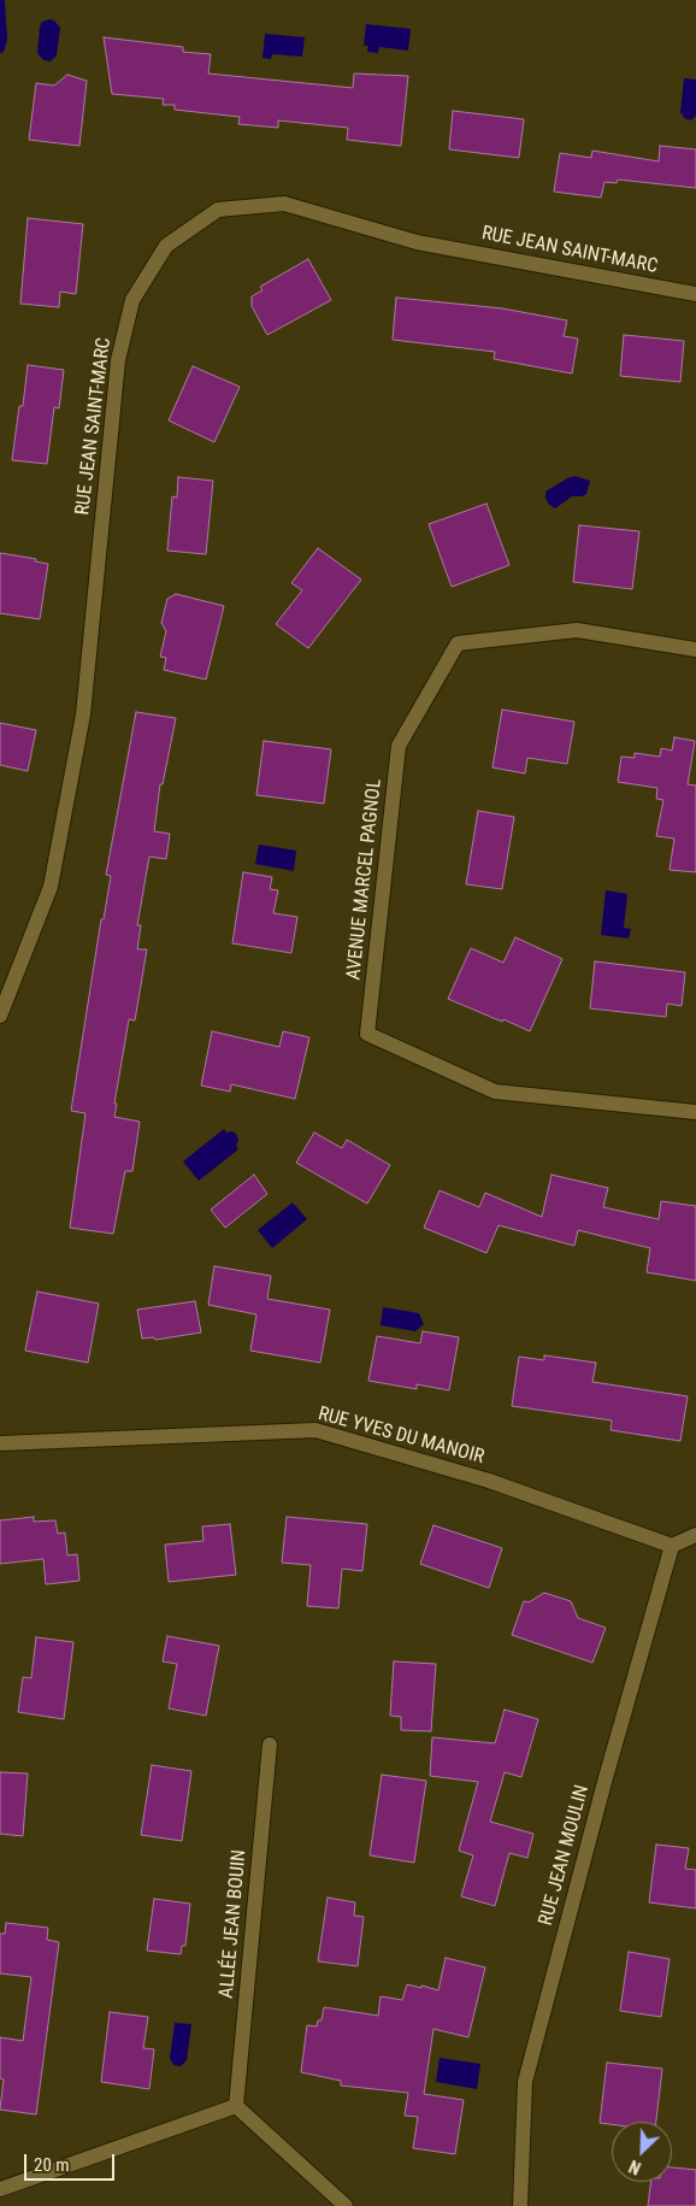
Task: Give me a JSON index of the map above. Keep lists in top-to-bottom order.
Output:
{
  "streets": {
    "street": [
      "RUE JEAN SAINT-MARC",
      "AVENUE MARCEL PAGNOL",
      "RUE YVES DU MANOIR",
      "RUE JEAN MOULIN",
      "ALLÉE JEAN BOUIN"
    ]
  },
  "crossings": [
    ["RUE YVES DU MANOIR", "RUE JEAN MOULIN"]
  ],
  "scale_bar": "20 m",
  "north": "bottom left"
}
